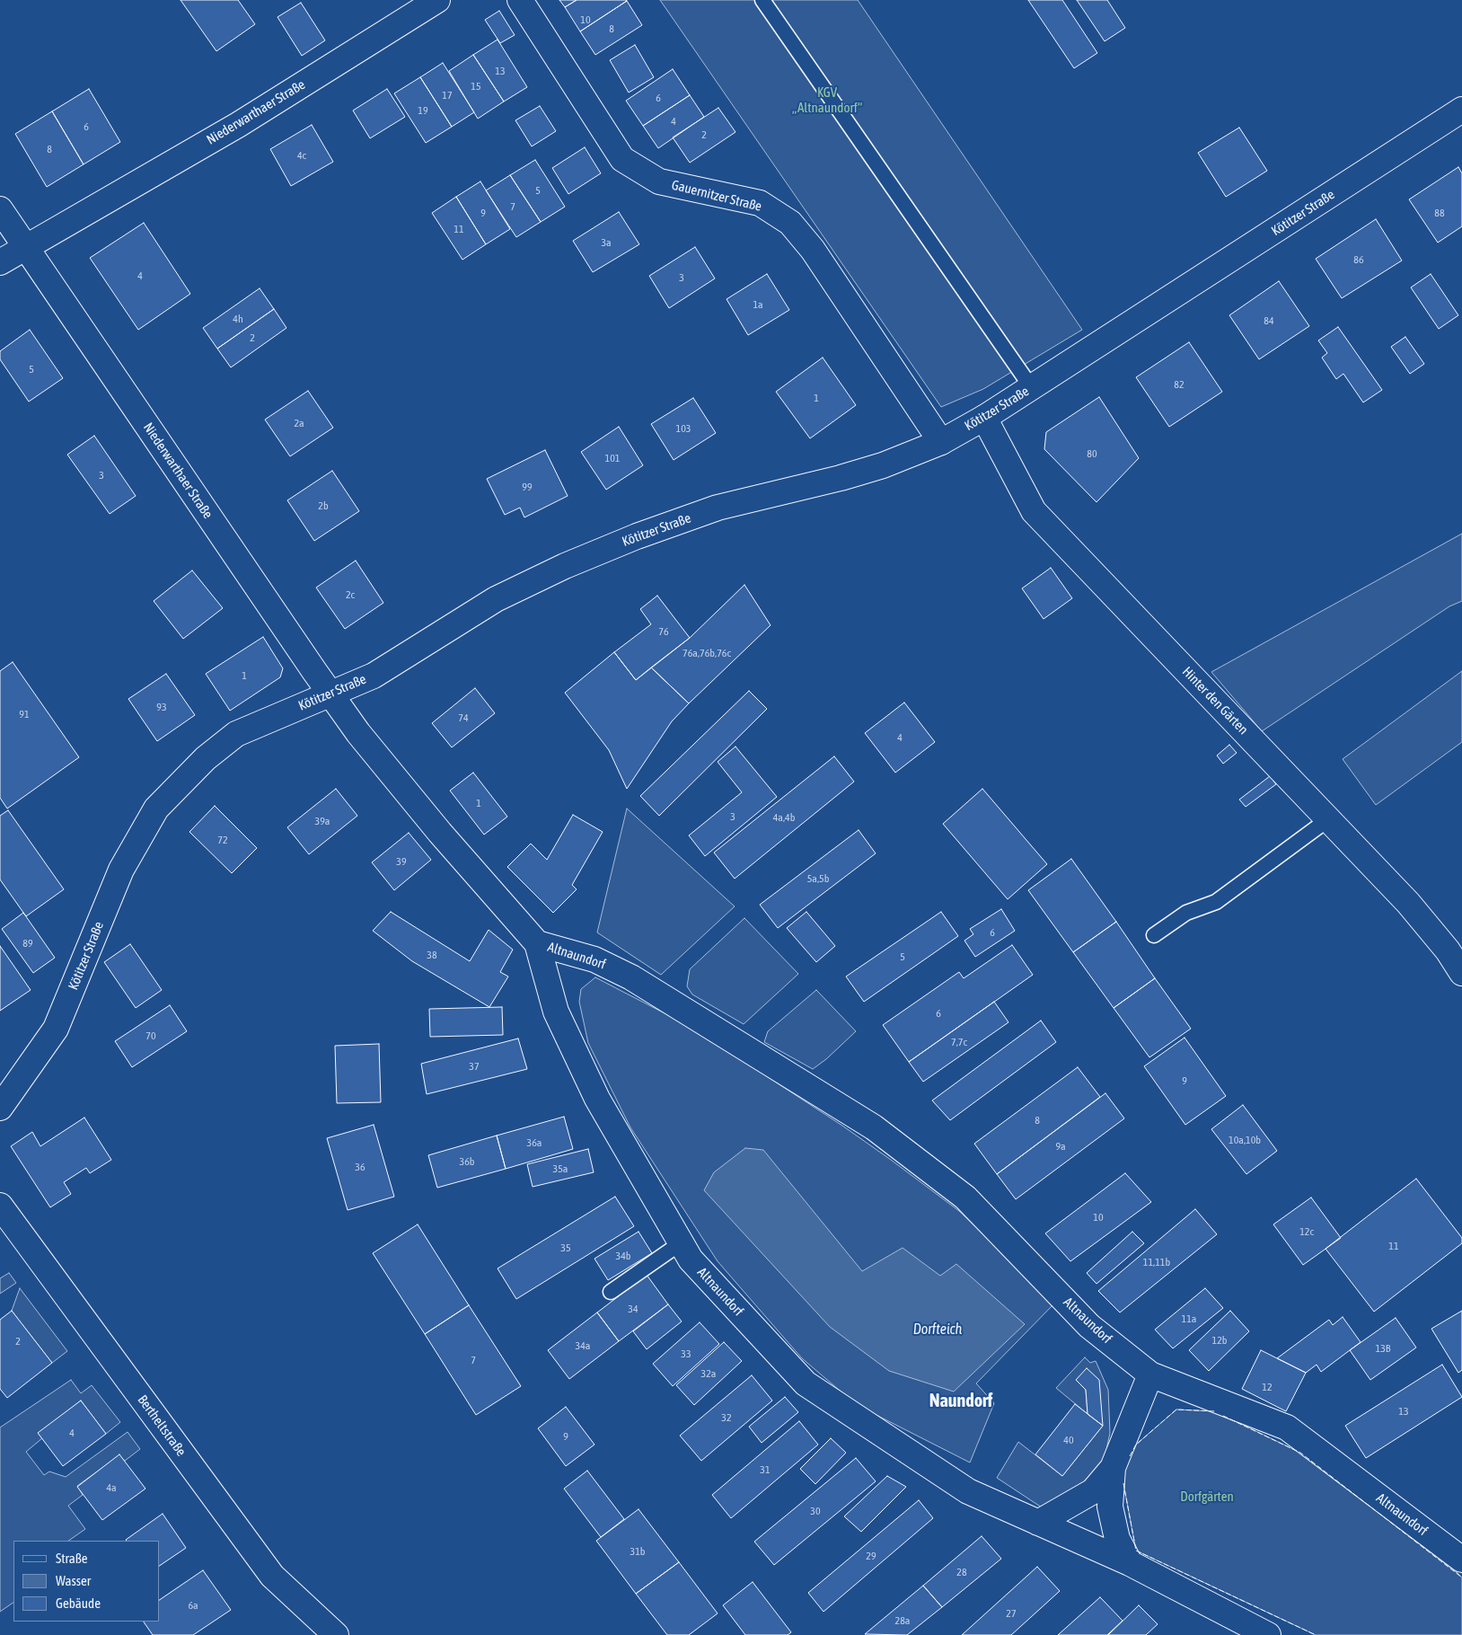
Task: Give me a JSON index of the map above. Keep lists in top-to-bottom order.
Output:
{
  "streets": {
    "street": [
      "Niederwarthaer Straße",
      "Gauernitzer Straße",
      "Kötitzer Straße",
      "Hinter den Gärten",
      "Altnaundorf",
      "Bertheltstraße"
    ]
  },
  "crossings": [
    ["Niederwarthaer Straße", "Kötitzer Straße"],
    ["Niederwarthaer Straße", "Altnaundorf"],
    ["Gauernitzer Straße", "Kötitzer Straße"],
    ["Kötitzer Straße", "Hinter den Gärten"],
    ["Kötitzer Straße", "Altnaundorf"]
  ],
  "districts": ["Naundorf"],
  "water": ["Dorfteich"],
  "parks": ["KGV „Altnaundorf“", "Dorfgärten"],
  "house_numbers": [
    "10",
    "8",
    "13",
    "15",
    "17",
    "6",
    "19",
    "4",
    "6",
    "2",
    "8",
    "4c",
    "5",
    "7",
    "9",
    "88",
    "11",
    "3a",
    "86",
    "4",
    "3",
    "1a",
    "4h",
    "84",
    "2",
    "5",
    "82",
    "1",
    "2a",
    "103",
    "80",
    "101",
    "3",
    "99",
    "2b",
    "2c",
    "76",
    "76a,76b,76c",
    "1",
    "93",
    "91",
    "74",
    "4",
    "1",
    "3",
    "4a,4b",
    "39a",
    "72",
    "39",
    "5a,5b",
    "6",
    "89",
    "38",
    "5",
    "6",
    "70",
    "7,7c",
    "37",
    "9",
    "8",
    "10a,10b",
    "36a",
    "9a",
    "36b",
    "36",
    "35a",
    "10",
    "12c",
    "11",
    "35",
    "34b",
    "11,11b",
    "34",
    "11a",
    "12b",
    "2",
    "34a",
    "13B",
    "33",
    "7",
    "32a",
    "12",
    "13",
    "32",
    "4",
    "9",
    "40",
    "31",
    "4a",
    "30",
    "31b",
    "29",
    "28",
    "6a",
    "27",
    "28a"
  ],
  "legend": ["Straße", "Wasser", "Gebäude"]
}
